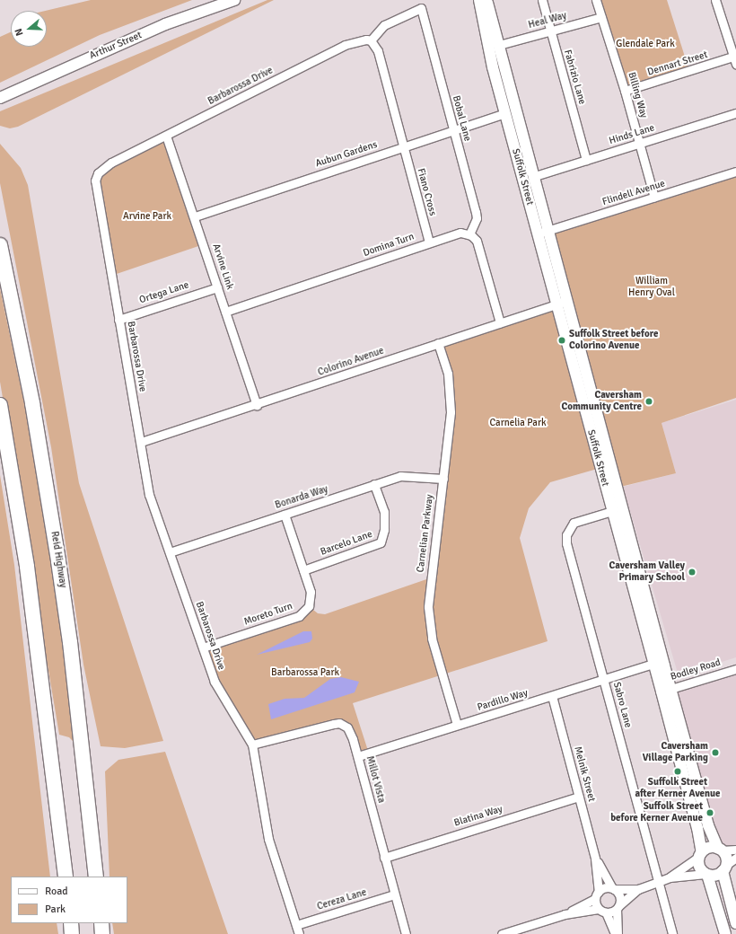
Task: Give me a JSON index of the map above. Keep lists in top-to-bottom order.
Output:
{
  "streets": {
    "highway": ["Reid Highway"],
    "street": [
      "Heal Way",
      "Arthur Street",
      "Dennart Street",
      "Fabrizio Lane",
      "Barbarossa Drive",
      "Billing Way",
      "Bobal Lane",
      "Hinds Lane",
      "Aubun Gardens",
      "Suffolk Street",
      "Fiano Cross",
      "Flindell Avenue",
      "Domina Turn",
      "Arvine Link",
      "Ortega Lane",
      "Colorino Avenue",
      "Bonarda Way",
      "Carnelian Parkway",
      "Barcelo Lane",
      "Moreto Turn",
      "Bodley Road",
      "Pardillo Way",
      "Sabro Lane",
      "Melnik Street",
      "Millot Vista",
      "Blatina Way",
      "Cereza Lane"
    ]
  },
  "crossings": [
    ["Heal Way", "Fabrizio Lane"],
    ["Heal Way", "Billing Way"],
    ["Heal Way", "Suffolk Street"],
    ["Dennart Street", "Billing Way"],
    ["Fabrizio Lane", "Hinds Lane"],
    ["Barbarossa Drive", "Bobal Lane"],
    ["Barbarossa Drive", "Arvine Link"],
    ["Barbarossa Drive", "Ortega Lane"],
    ["Barbarossa Drive", "Colorino Avenue"],
    ["Barbarossa Drive", "Bonarda Way"],
    ["Barbarossa Drive", "Moreto Turn"],
    ["Barbarossa Drive", "Millot Vista"],
    ["Barbarossa Drive", "Cereza Lane"],
    ["Billing Way", "Hinds Lane"],
    ["Billing Way", "Flindell Avenue"],
    ["Bobal Lane", "Aubun Gardens"],
    ["Bobal Lane", "Domina Turn"],
    ["Hinds Lane", "Suffolk Street"],
    ["Aubun Gardens", "Suffolk Street"],
    ["Aubun Gardens", "Fiano Cross"],
    ["Aubun Gardens", "Arvine Link"],
    ["Suffolk Street", "Flindell Avenue"],
    ["Suffolk Street", "Colorino Avenue"],
    ["Suffolk Street", "Bodley Road"],
    ["Suffolk Street", "Pardillo Way"],
    ["Suffolk Street", "Sabro Lane"],
    ["Fiano Cross", "Domina Turn"],
    ["Domina Turn", "Arvine Link"],
    ["Arvine Link", "Ortega Lane"],
    ["Arvine Link", "Colorino Avenue"],
    ["Colorino Avenue", "Carnelian Parkway"],
    ["Bonarda Way", "Carnelian Parkway"],
    ["Bonarda Way", "Barcelo Lane"],
    ["Bonarda Way", "Moreto Turn"],
    ["Carnelian Parkway", "Pardillo Way"],
    ["Barcelo Lane", "Moreto Turn"],
    ["Pardillo Way", "Sabro Lane"],
    ["Pardillo Way", "Melnik Street"],
    ["Pardillo Way", "Millot Vista"],
    ["Melnik Street", "Blatina Way"],
    ["Millot Vista", "Blatina Way"],
    ["Millot Vista", "Cereza Lane"]
  ],
  "parks": [
    "Glendale Park",
    "Arvine Park",
    "William Henry Oval",
    "Carnelia Park",
    "Barbarossa Park"
  ],
  "places": [
    "Suffolk Street before Colorino Avenue",
    "Caversham Community Centre",
    "Caversham Valley Primary School",
    "Caversham Village Parking",
    "Suffolk Street after Kerner Avenue",
    "Suffolk Street before Kerner Avenue"
  ],
  "legend": ["Road", "Park"],
  "north": "left"
}
